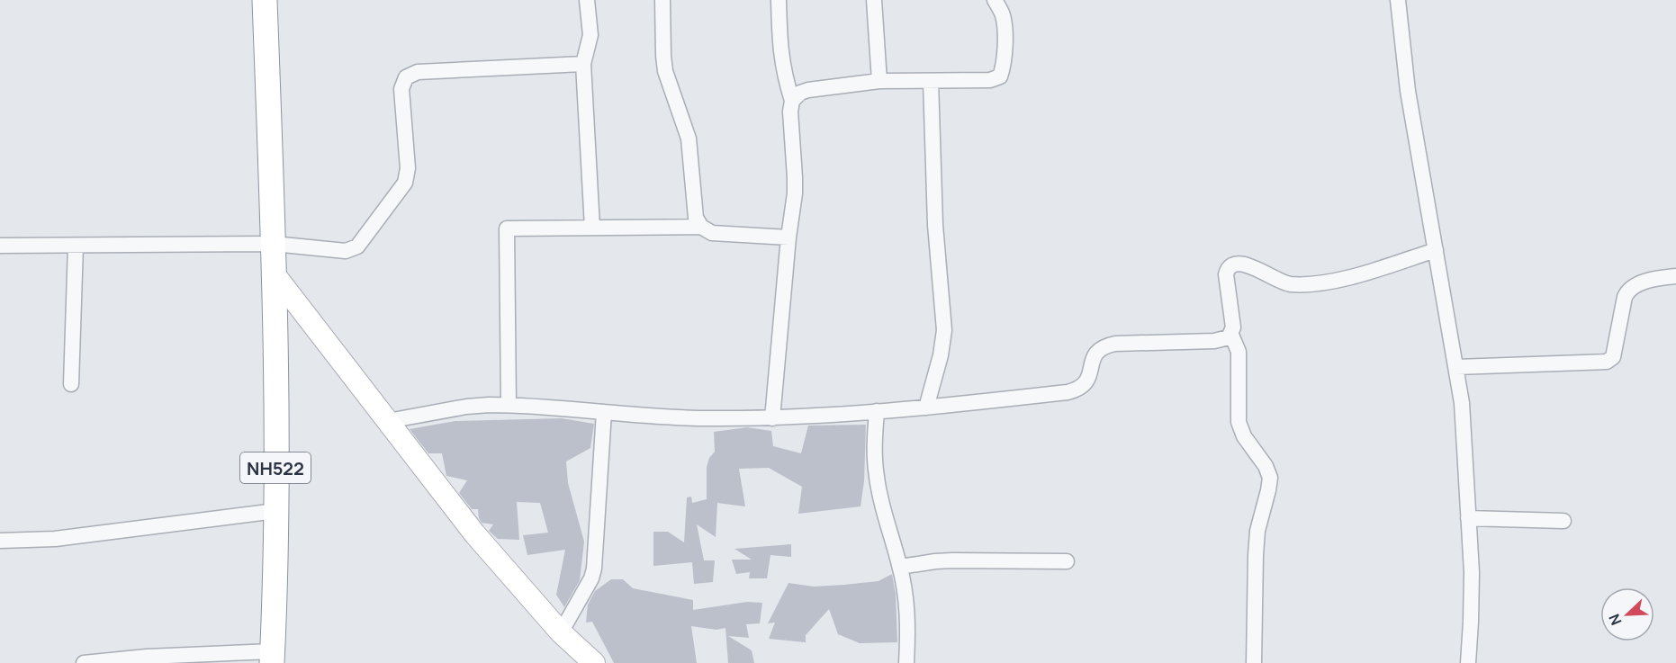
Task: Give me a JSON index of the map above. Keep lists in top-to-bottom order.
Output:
{
  "streets": {
    "highway": ["NH522"]
  },
  "north": "bottom left"
}
